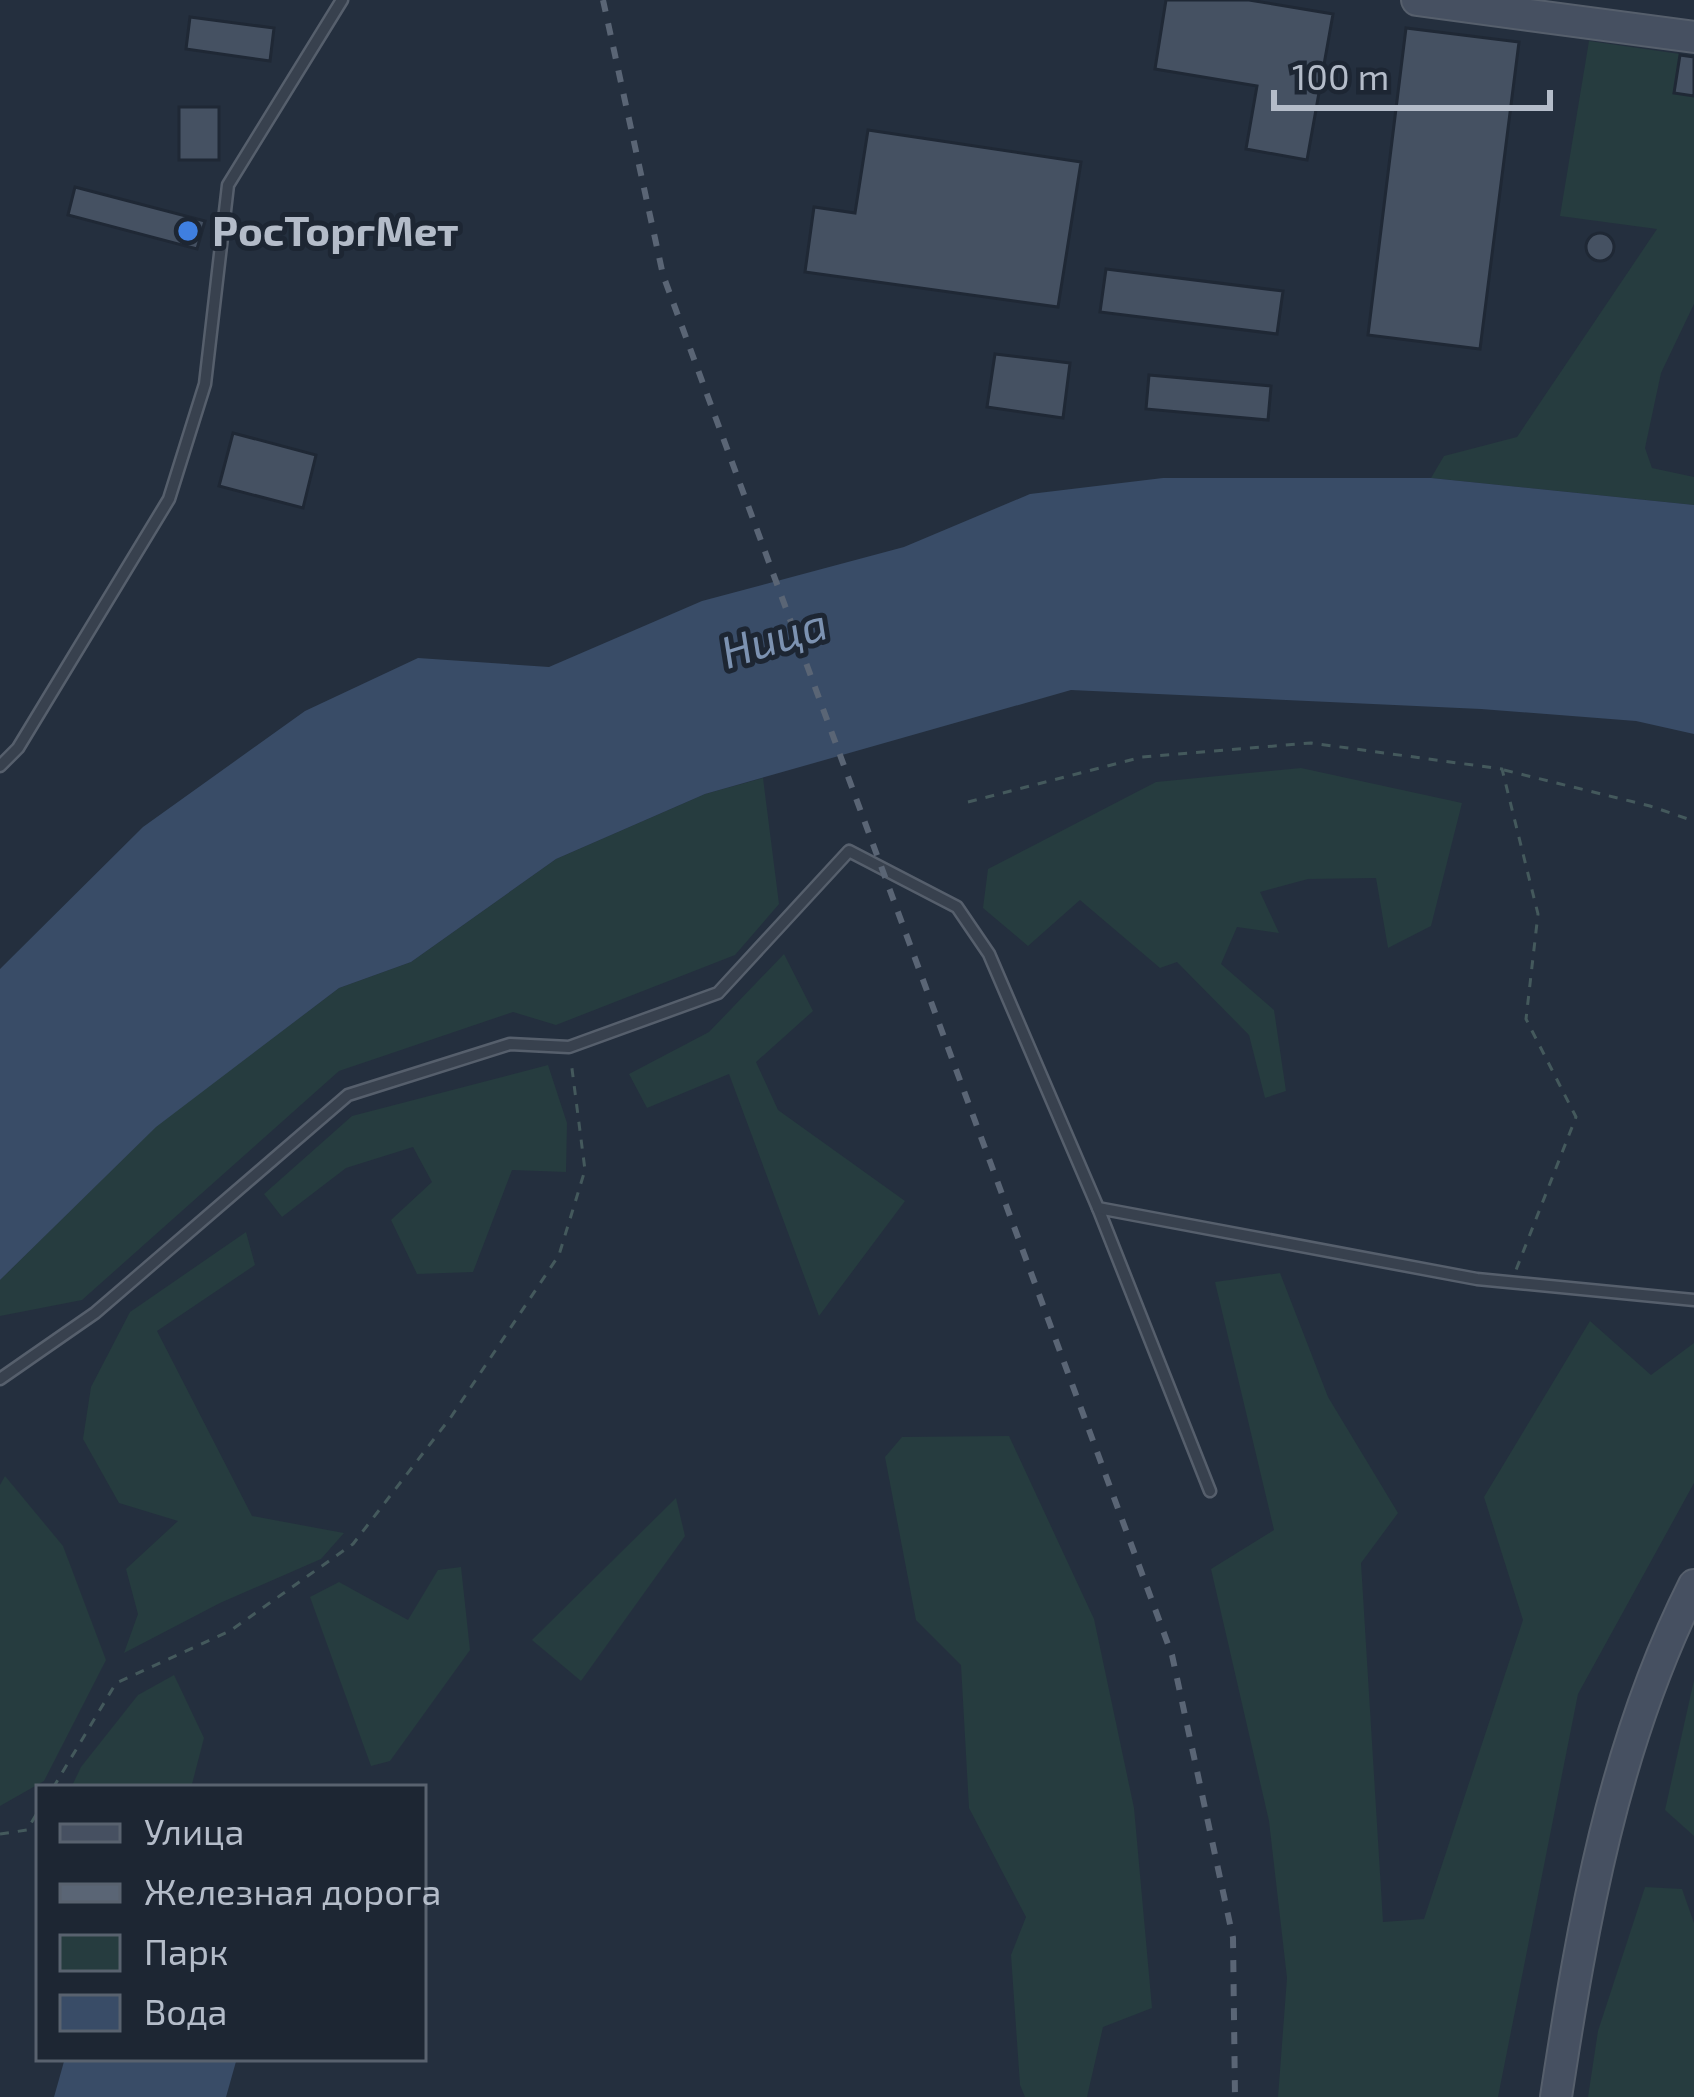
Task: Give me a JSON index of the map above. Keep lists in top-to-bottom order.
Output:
{
  "water": ["Ница"],
  "places": ["РосТоргМет"],
  "legend": [
    "Улица",
    "Железная дорога",
    "Парк",
    "Вода"
  ],
  "scale_bar": "100 m"
}
